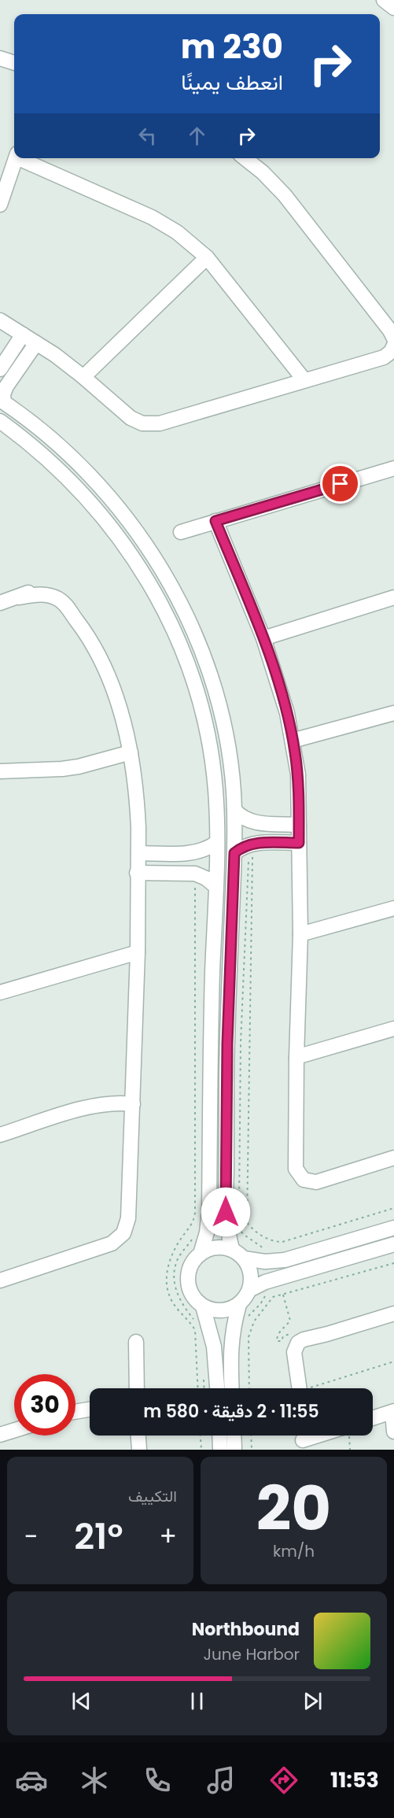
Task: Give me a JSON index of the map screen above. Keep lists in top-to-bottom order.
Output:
{
  "page": {
    "turn": ["230 m", "انعطف يمينًا"],
    "limit": "30",
    "trip": "11:55 · 2 دقيقة · 580 m",
    "tile": [
      ["20", "km/h"],
      "التكييف"
    ],
    "heat": ["−", "21°", "+"],
    "song": ["Northbound", "June Harbor"],
    "tabs": "11:53"
  }
}
